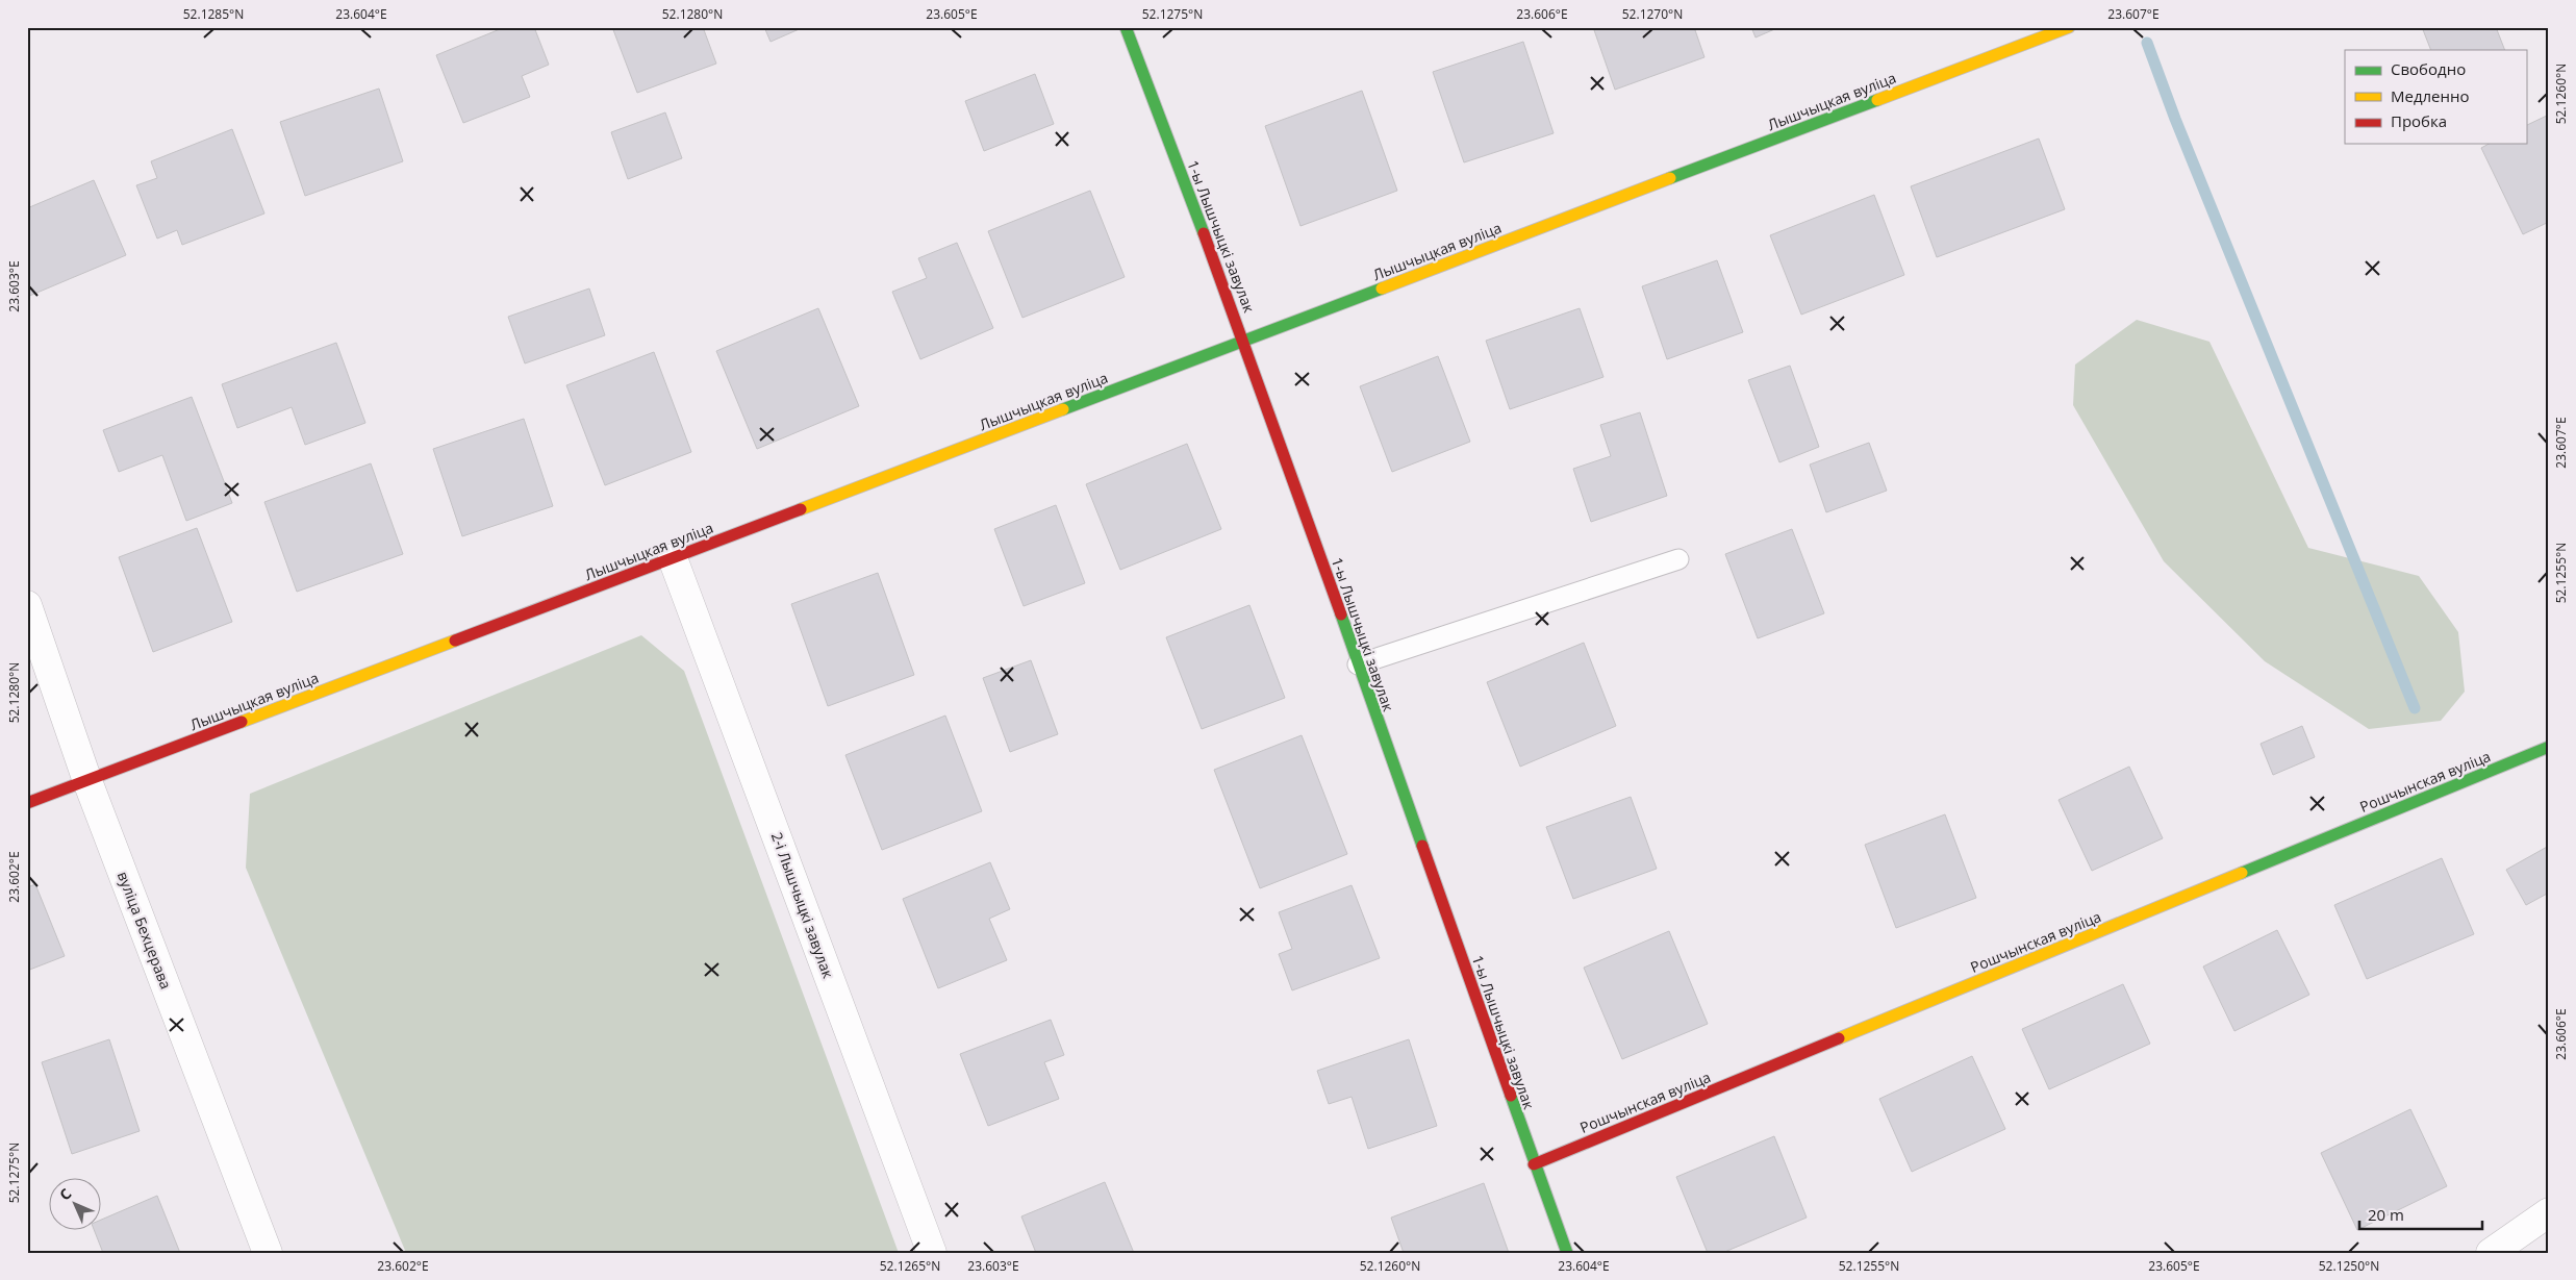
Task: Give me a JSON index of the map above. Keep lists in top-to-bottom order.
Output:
{
  "streets": {
    "street": [
      "Лышчыцкая вуліца",
      "1-ы Лышчыцкі завулак",
      "Рошчынская вуліца",
      "2-і Лышчыцкі завулак",
      "вуліца Бехцерава"
    ]
  },
  "crossings": [
    ["Лышчыцкая вуліца", "1-ы Лышчыцкі завулак"],
    ["Лышчыцкая вуліца", "2-і Лышчыцкі завулак"],
    ["Лышчыцкая вуліца", "вуліца Бехцерава"],
    ["1-ы Лышчыцкі завулак", "Рошчынская вуліца"]
  ],
  "legend": ["Свободно", "Медленно", "Пробка"],
  "scale_bar": "20 m",
  "north": "top left",
  "coordinates": [
    "52.1285°N",
    "23.604°E",
    "52.1280°N",
    "23.605°E",
    "52.1275°N",
    "23.606°E",
    "52.1270°N",
    "23.607°E",
    "52.1260°N",
    "23.603°E",
    "52.1255°N",
    "23.602°E",
    "52.1265°N",
    "52.1250°N"
  ]
}
